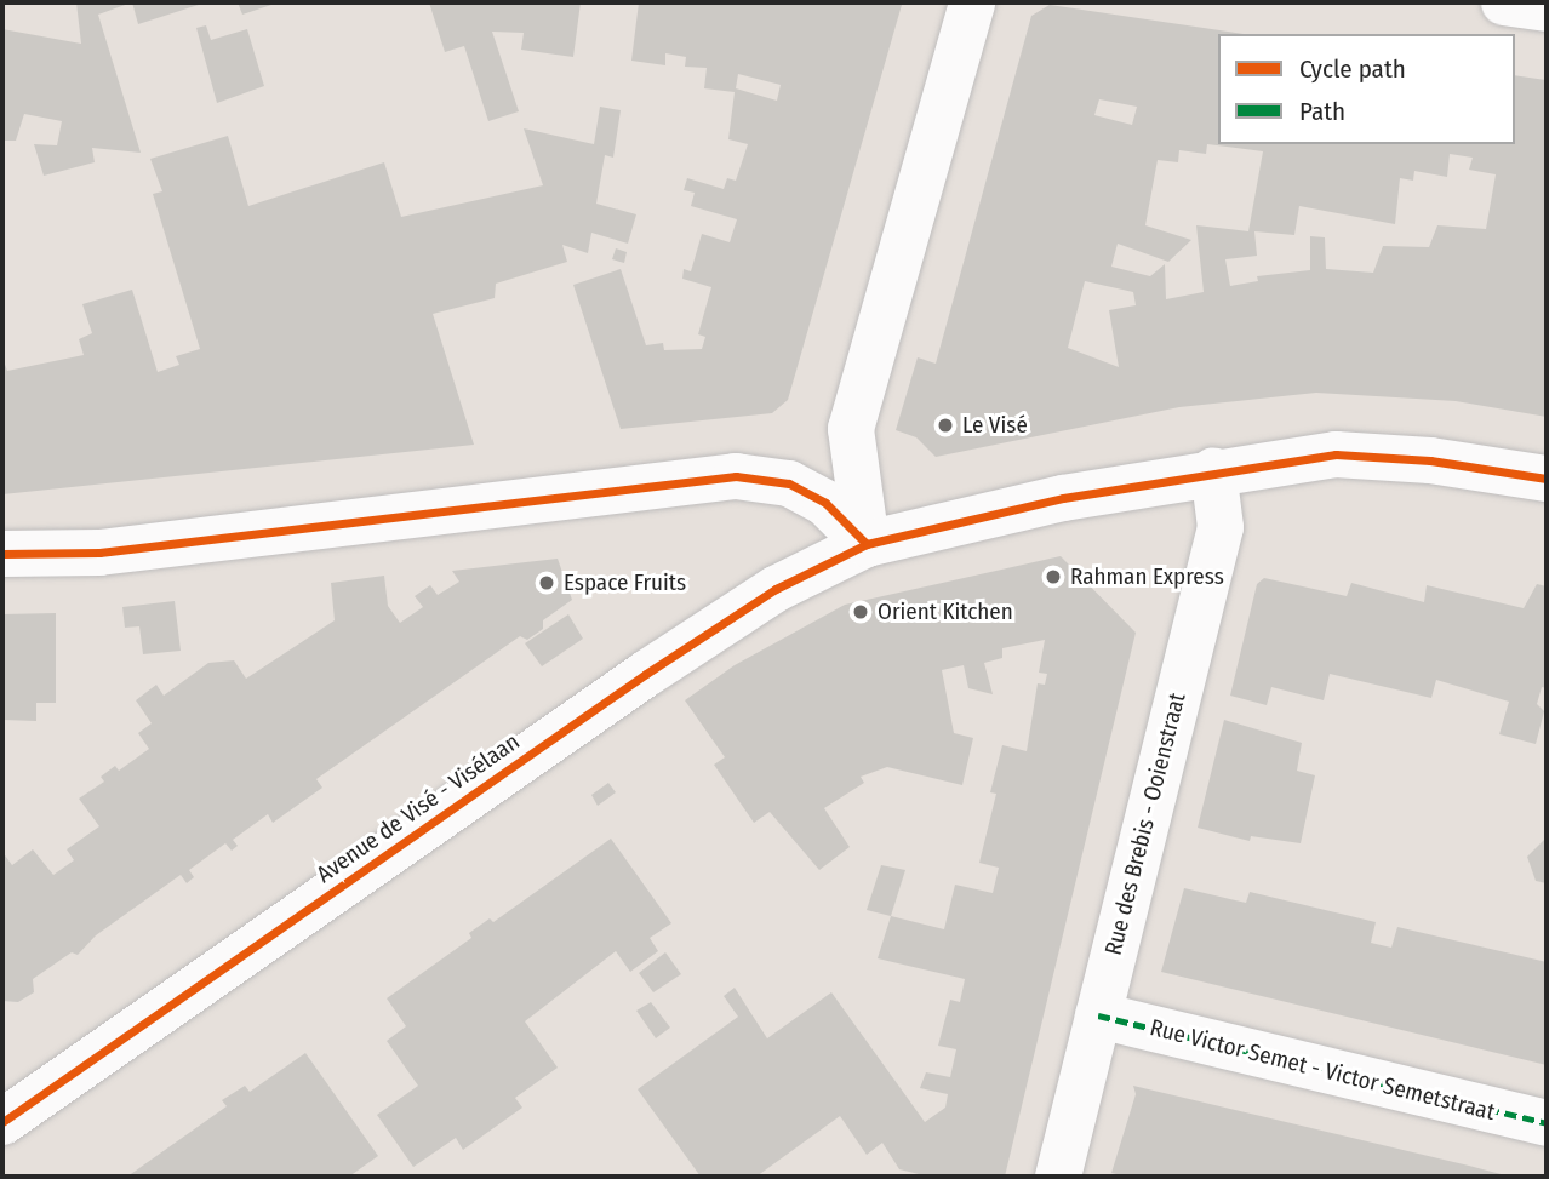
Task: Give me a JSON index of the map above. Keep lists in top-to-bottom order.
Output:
{
  "streets": {
    "street": ["Avenue de Visé - Visélaan", "Rue des Brebis - Ooienstraat", "Rue Victor Semet - Victor Semetstraat"]
  },
  "crossings": [
    ["Avenue de Visé - Visélaan", "Rue des Brebis - Ooienstraat"],
    ["Rue des Brebis - Ooienstraat", "Rue Victor Semet - Victor Semetstraat"]
  ],
  "places": [
    "Le Visé",
    "Rahman Express",
    "Espace Fruits",
    "Orient Kitchen"
  ],
  "legend": ["Cycle path", "Path"]
}
